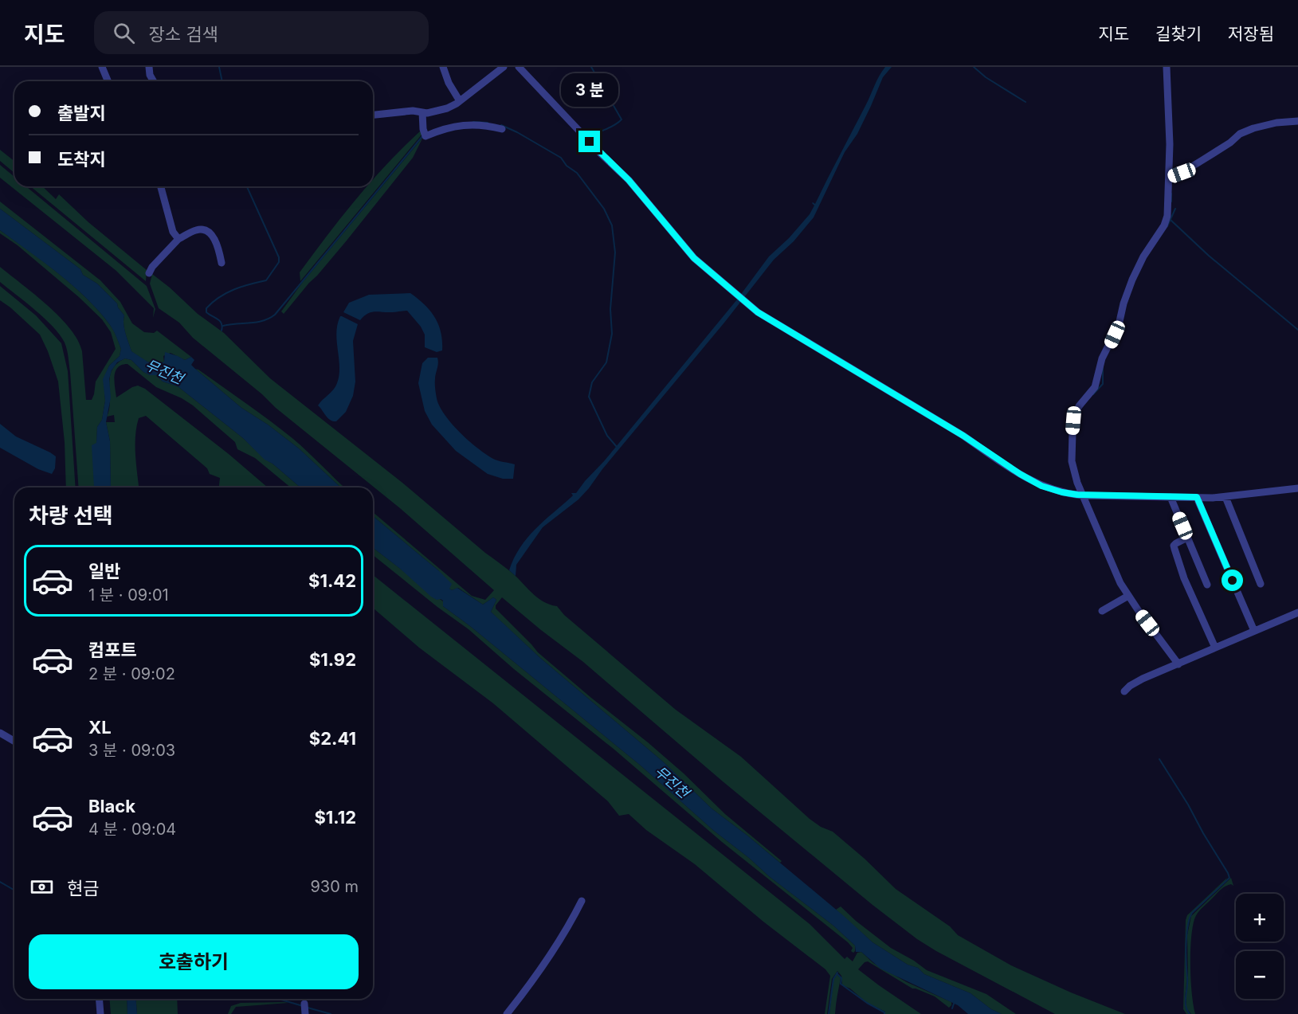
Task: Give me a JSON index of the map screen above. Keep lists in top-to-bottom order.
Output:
{
  "water": ["무진천"],
  "page": {
    "header": "지도",
    "search": "장소 검색",
    "nav": ["지도", "길찾기", "저장됨"],
    "bubble": "3 분",
    "banner": ["출발지", "도착지"],
    "heading": "차량 선택",
    "list": [
      {
        "name": "일반",
        "note": "1 분 · 09:01",
        "value": "$1.42"
      },
      {
        "name": "컴포트",
        "note": "2 분 · 09:02",
        "value": "$1.92"
      },
      {
        "name": "XL",
        "note": "3 분 · 09:03",
        "value": "$2.41"
      },
      {
        "name": "Black",
        "note": "4 분 · 09:04",
        "value": "$1.12"
      }
    ],
    "pay": ["현금", "930 m"],
    "map_buttons": ["+", "−"],
    "buttons": "호출하기"
  }
}
